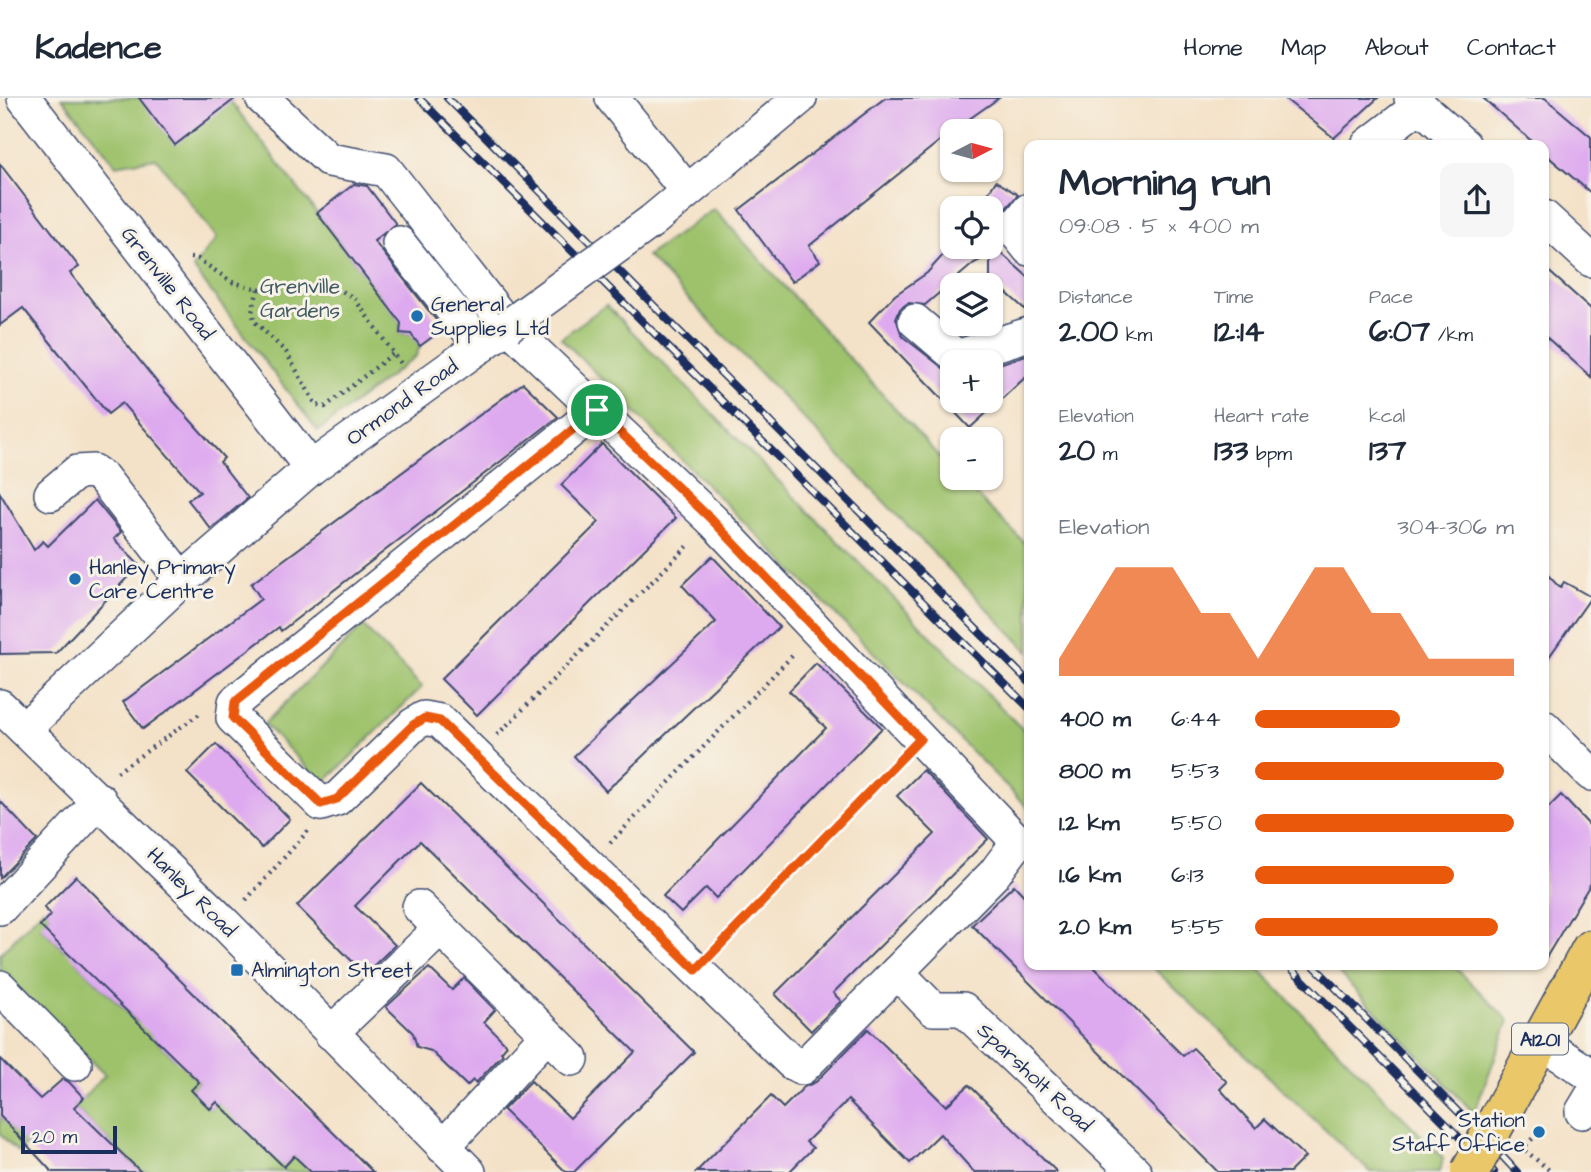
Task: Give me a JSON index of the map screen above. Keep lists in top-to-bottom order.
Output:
{
  "streets": {
    "main road": ["A1201"],
    "street": [
      "Grenville Road",
      "Ormond Road",
      "Hanley Road",
      "Sparsholt Road"
    ]
  },
  "crossings": [
    ["Grenville Road", "Ormond Road"],
    ["Ormond Road", "Hanley Road"]
  ],
  "parks": ["Grenville Gardens"],
  "places": {
    "other": ["General Supplies Ltd", "Hanley Primary Care Centre", "Station Staff Office"],
    "transit": ["Almington Street"]
  },
  "scale_bar": "20 m",
  "north": "right",
  "page": {
    "header": "Kadence",
    "nav": [
      "Home",
      "Map",
      "About",
      "Contact"
    ],
    "map_buttons": ["+", "−"],
    "heading": ["Morning run", "09:08 · 5 × 400 m"],
    "stats": [
      ["Distance", "2.00 km"],
      ["Time", "12:14"],
      ["Pace", "6:07 /km"],
      ["Elevation", "20 m"],
      ["Heart rate", "133 bpm"],
      ["kcal", "137"]
    ],
    "chart": ["Elevation", "304–306 m"],
    "list": [
      {
        "name": "400 m",
        "note": "6:44"
      },
      {
        "name": "800 m",
        "note": "5:53"
      },
      {
        "name": "1.2 km",
        "note": "5:50"
      },
      {
        "name": "1.6 km",
        "note": "6:13"
      },
      {
        "name": "2.0 km",
        "note": "5:55"
      }
    ],
    "scale": "20 m"
  }
}
